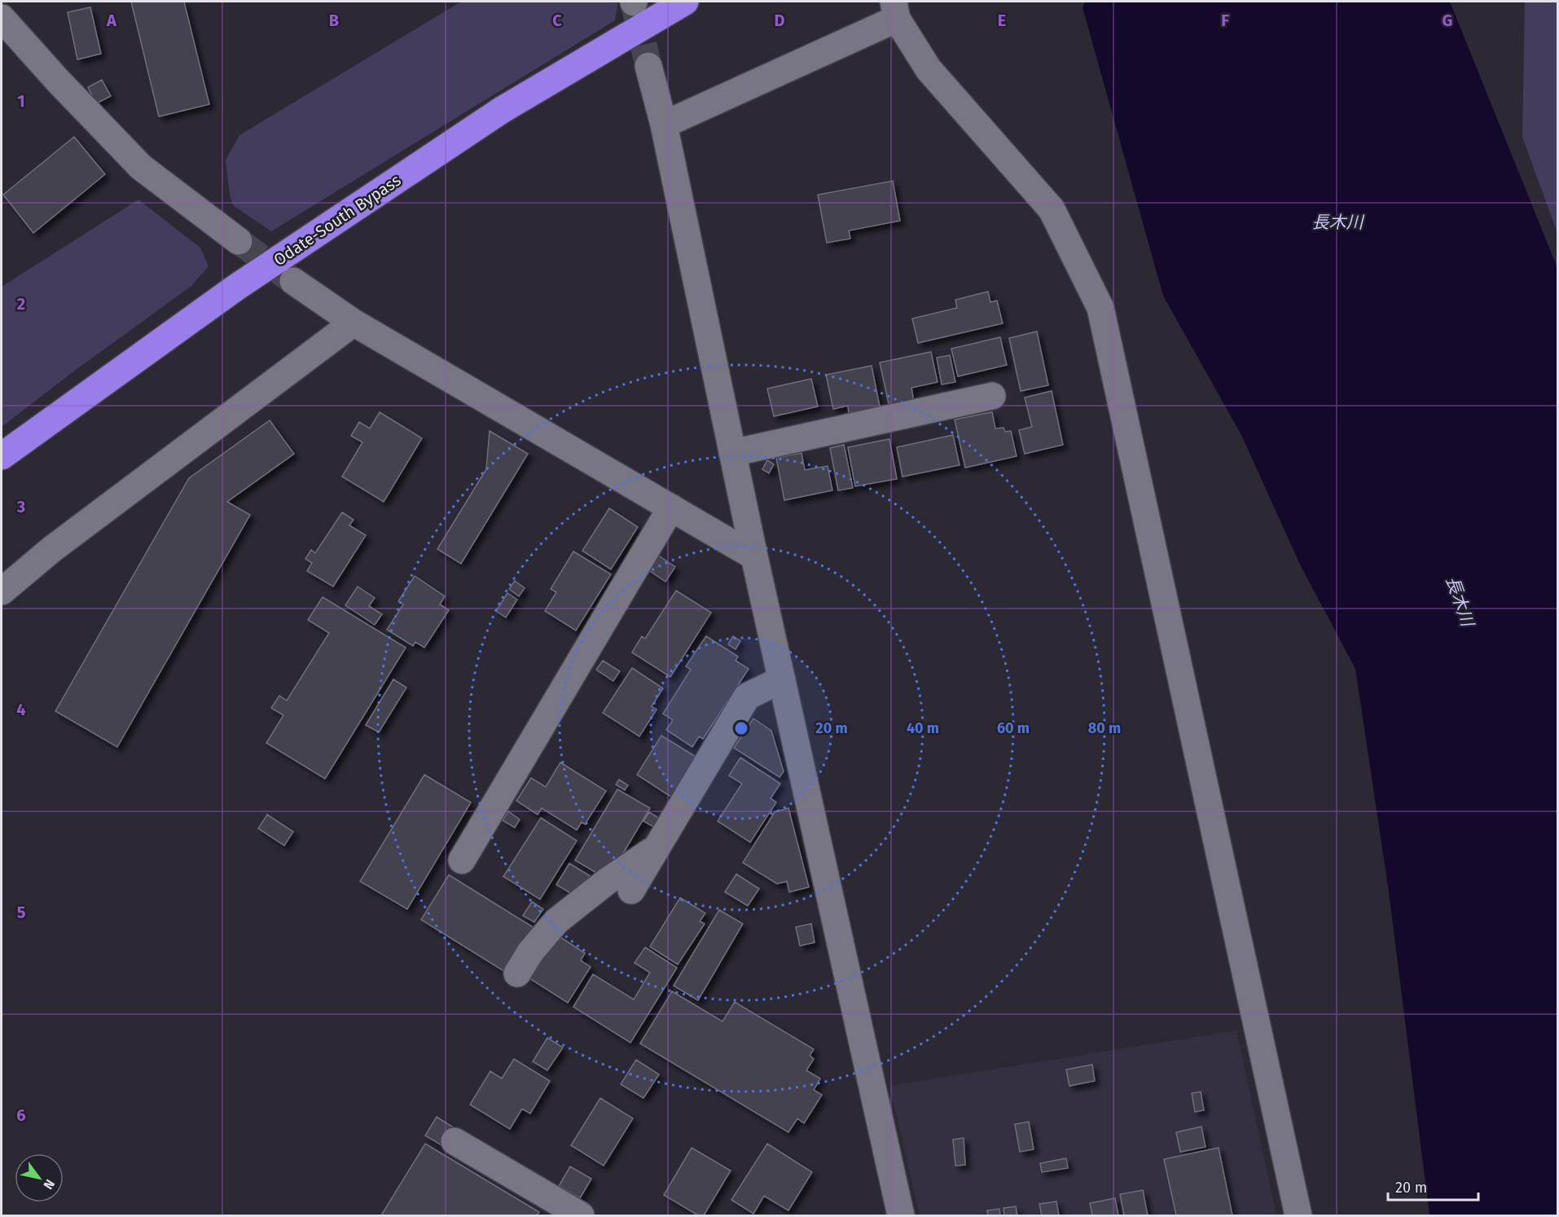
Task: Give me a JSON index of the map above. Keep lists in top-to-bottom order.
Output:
{
  "streets": {
    "highway": ["Odate-South Bypass"]
  },
  "water": ["長木川"],
  "scale_bar": "20 m",
  "north": "bottom right",
  "grid": {
    "columns": [
      "A",
      "B",
      "C",
      "D",
      "E",
      "F",
      "G"
    ],
    "rows": [
      "1",
      "2",
      "3",
      "4",
      "5",
      "6"
    ]
  },
  "rings": [
    "20 m",
    "40 m",
    "60 m",
    "80 m"
  ]
}
